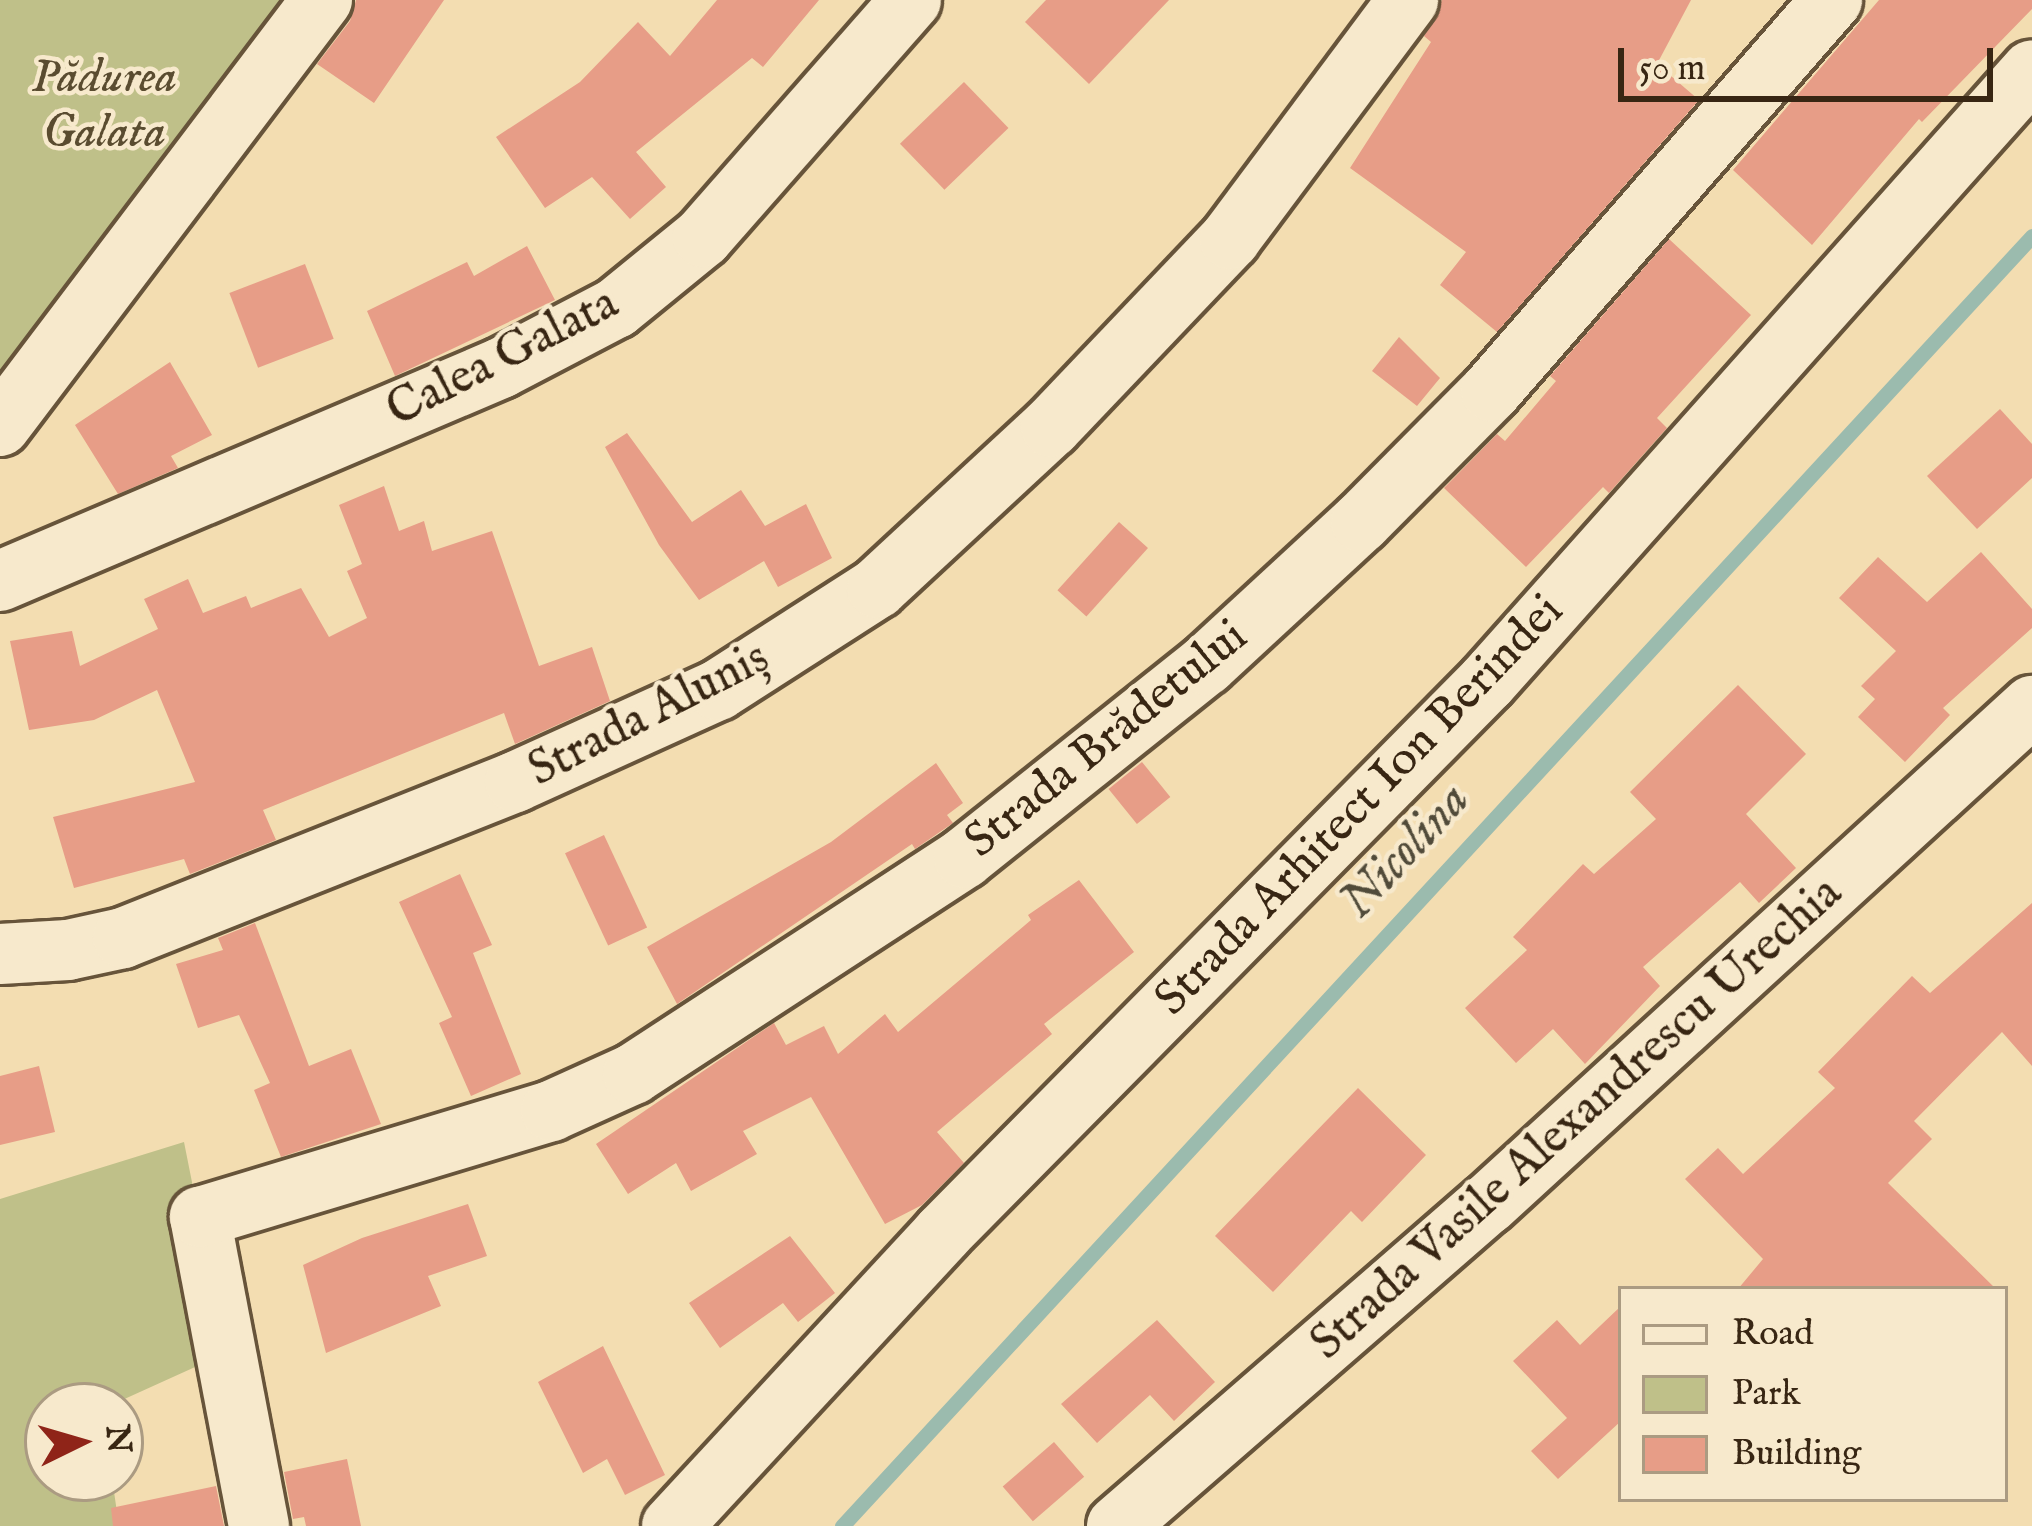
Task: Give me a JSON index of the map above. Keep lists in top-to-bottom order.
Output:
{
  "streets": {
    "street": [
      "Calea Galata",
      "Strada Aluniș",
      "Strada Brădetului",
      "Strada Arhitect Ion Berindei",
      "Strada Vasile Alexandrescu Urechia"
    ]
  },
  "water": ["Nicolina"],
  "parks": ["Pădurea Galata"],
  "legend": ["Road", "Park", "Building"],
  "scale_bar": "50 m",
  "north": "right"
}
